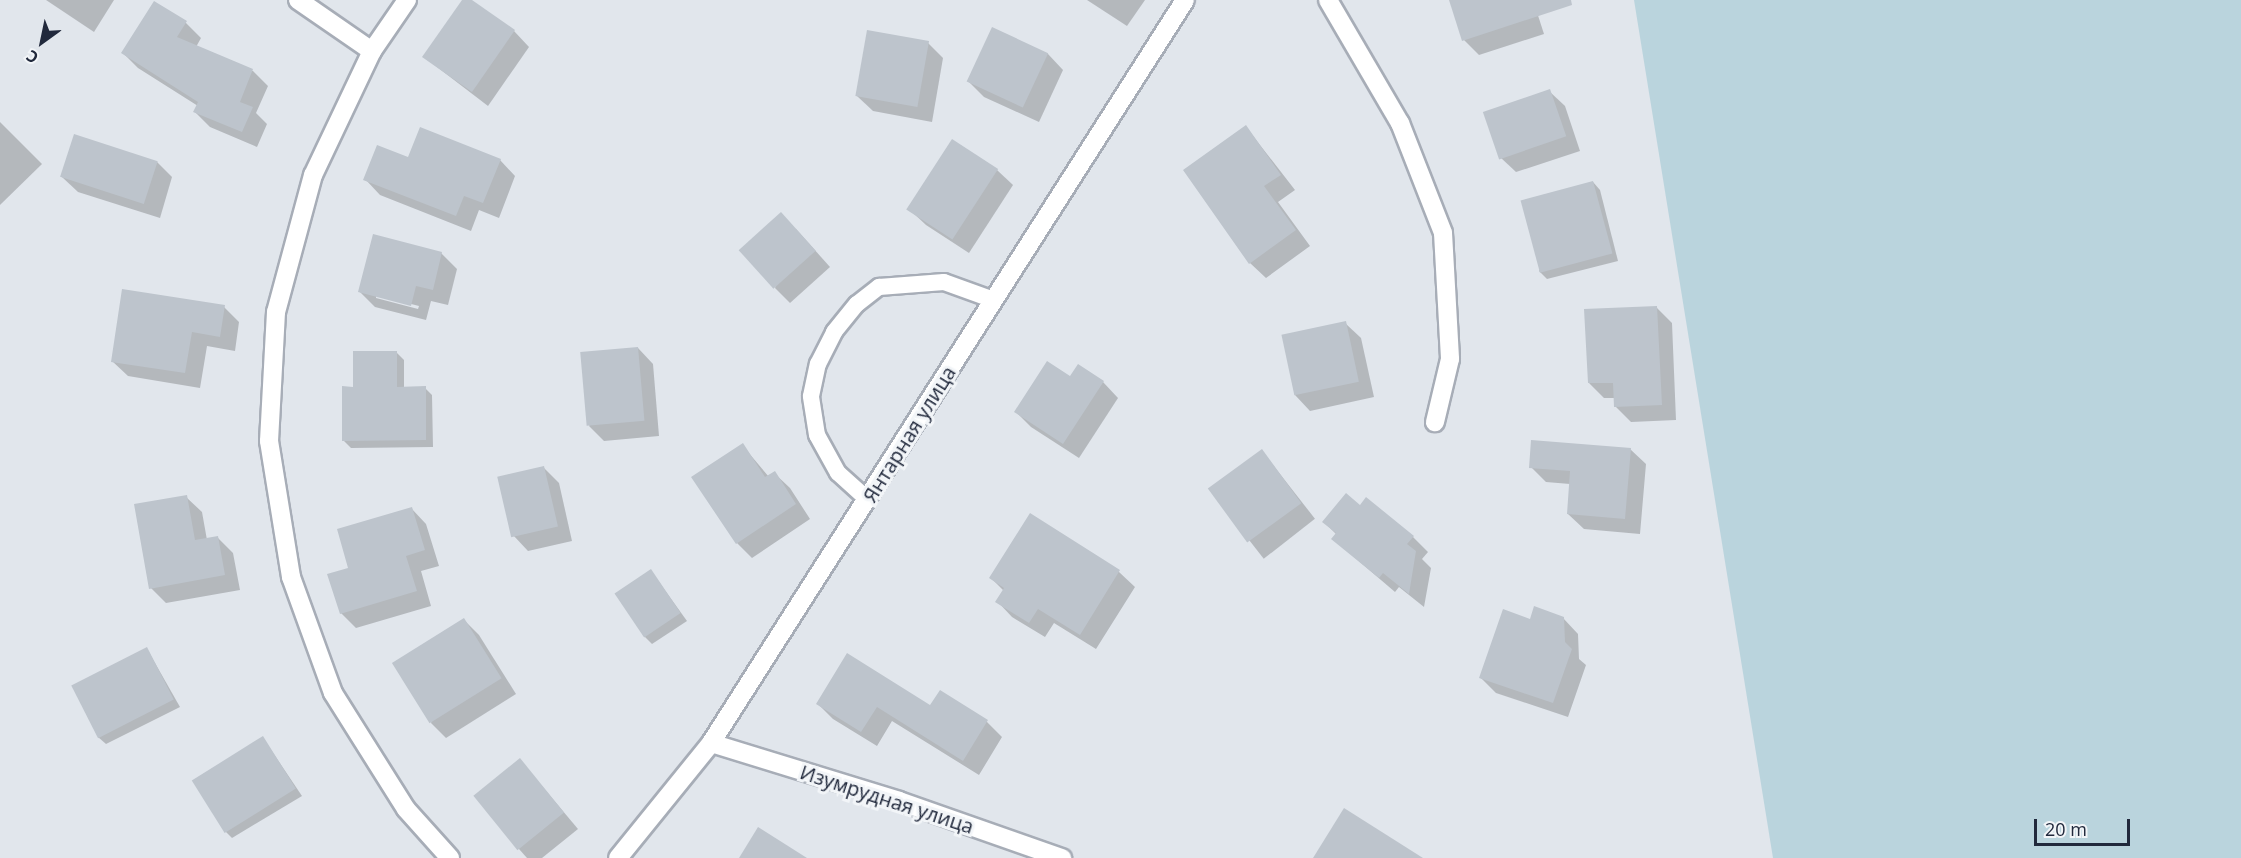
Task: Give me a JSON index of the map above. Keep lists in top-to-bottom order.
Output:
{
  "streets": {
    "street": ["Янтарная улица", "Изумрудная улица"]
  },
  "crossings": [
    ["Янтарная улица", "Изумрудная улица"]
  ],
  "scale_bar": "20 m",
  "north": "bottom left"
}
